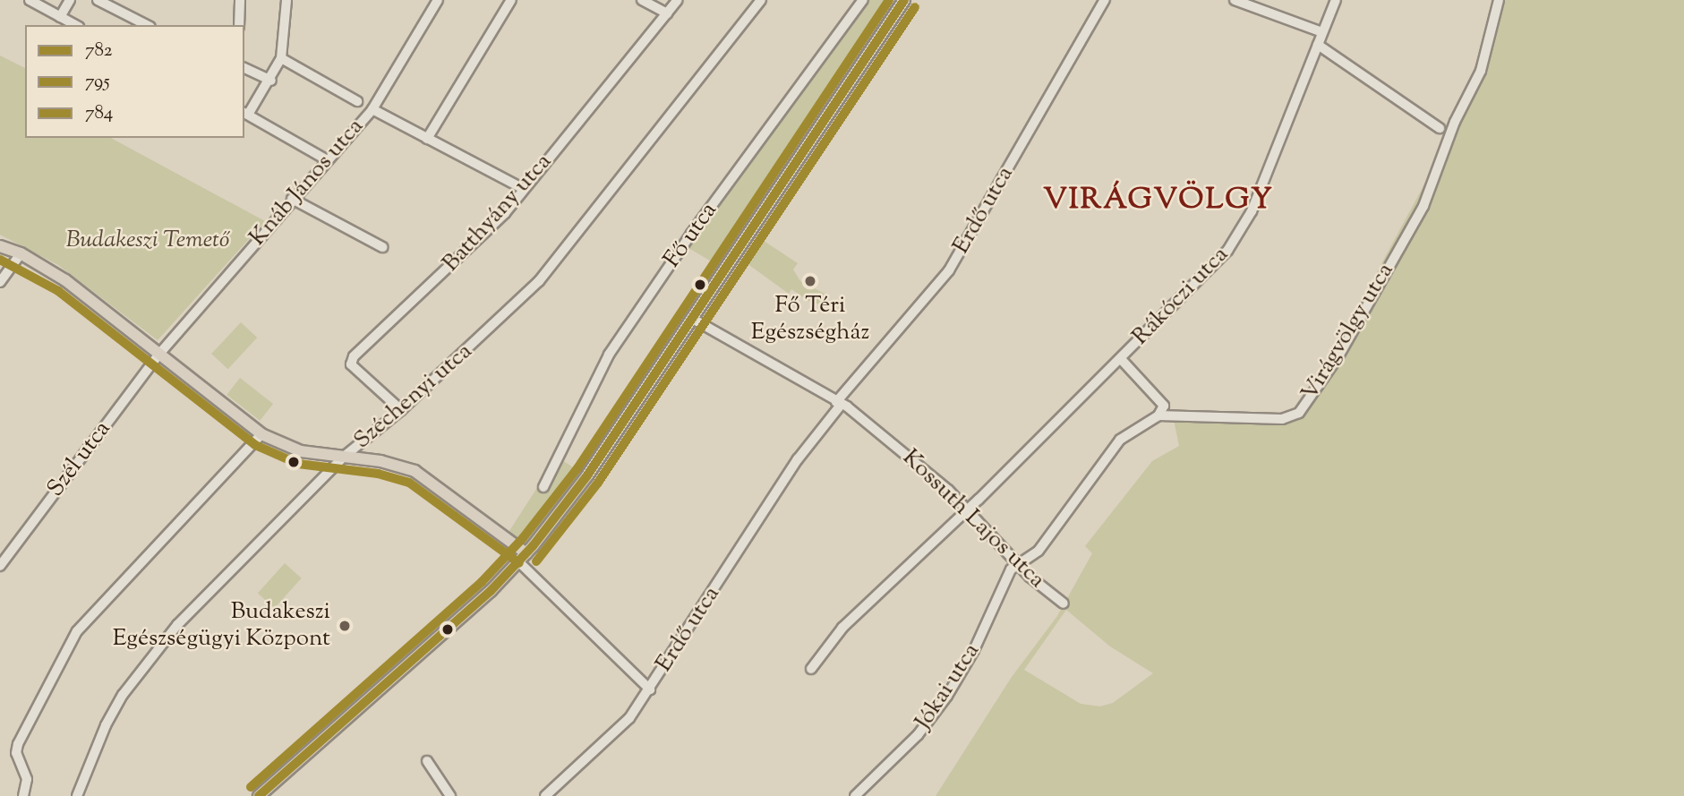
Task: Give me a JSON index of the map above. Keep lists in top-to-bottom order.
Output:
{
  "streets": {
    "main road": ["Fő utca"],
    "street": [
      "Knáb János utca",
      "Erdő utca",
      "Batthyány utca",
      "Rákóczi utca",
      "Virágvölgy utca",
      "Széchenyi utca",
      "Szél utca",
      "Kossuth Lajos utca",
      "Jókai utca"
    ]
  },
  "crossings": [
    ["Knáb János utca", "Szél utca"],
    ["Erdő utca", "Kossuth Lajos utca"],
    ["Batthyány utca", "Széchenyi utca"],
    ["Fő utca", "Kossuth Lajos utca"],
    ["Rákóczi utca", "Kossuth Lajos utca"],
    ["Kossuth Lajos utca", "Jókai utca"]
  ],
  "districts": ["VIRÁGVÖLGY"],
  "parks": ["Budakeszi Temető"],
  "places": ["Fő Téri Egészségház", "Budakeszi Egészségügyi Központ"],
  "lines": ["transit line 782", "transit line 784", "transit line 795"],
  "legend": ["782", "795", "784"]
}
